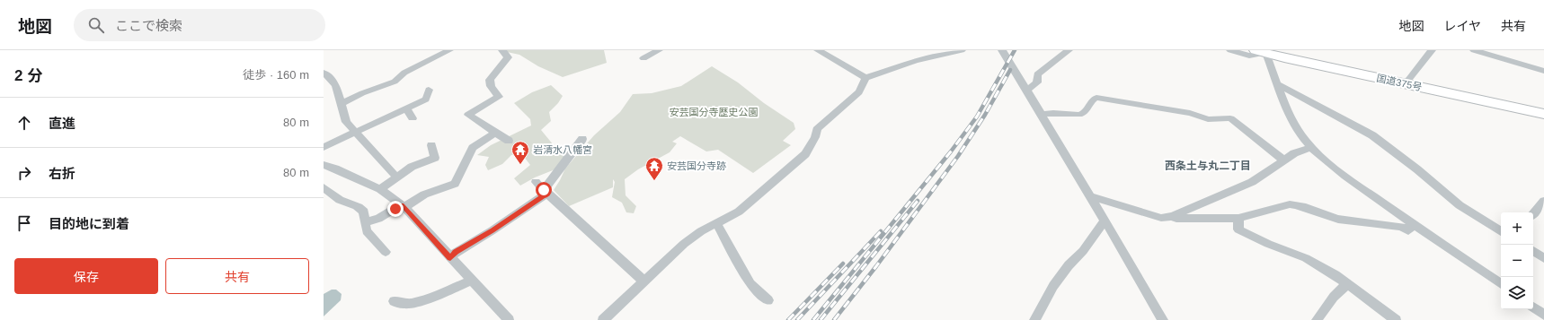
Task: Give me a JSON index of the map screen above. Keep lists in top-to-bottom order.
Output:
{
  "streets": {
    "highway": ["国道375号"]
  },
  "districts": ["西条土与丸二丁目"],
  "parks": ["安芸国分寺歴史公園"],
  "places": {
    "temple": ["岩清水八幡宮", "安芸国分寺跡"]
  },
  "page": {
    "header": "地図",
    "search": "ここで検索",
    "nav": ["地図", "レイヤ", "共有"],
    "heading": ["2 分", "徒歩 · 160 m"],
    "list": [
      ["直進", "80 m"],
      ["右折", "80 m"],
      "目的地に到着"
    ],
    "map_buttons": ["+", "−"],
    "buttons": ["保存", "共有"]
  }
}
